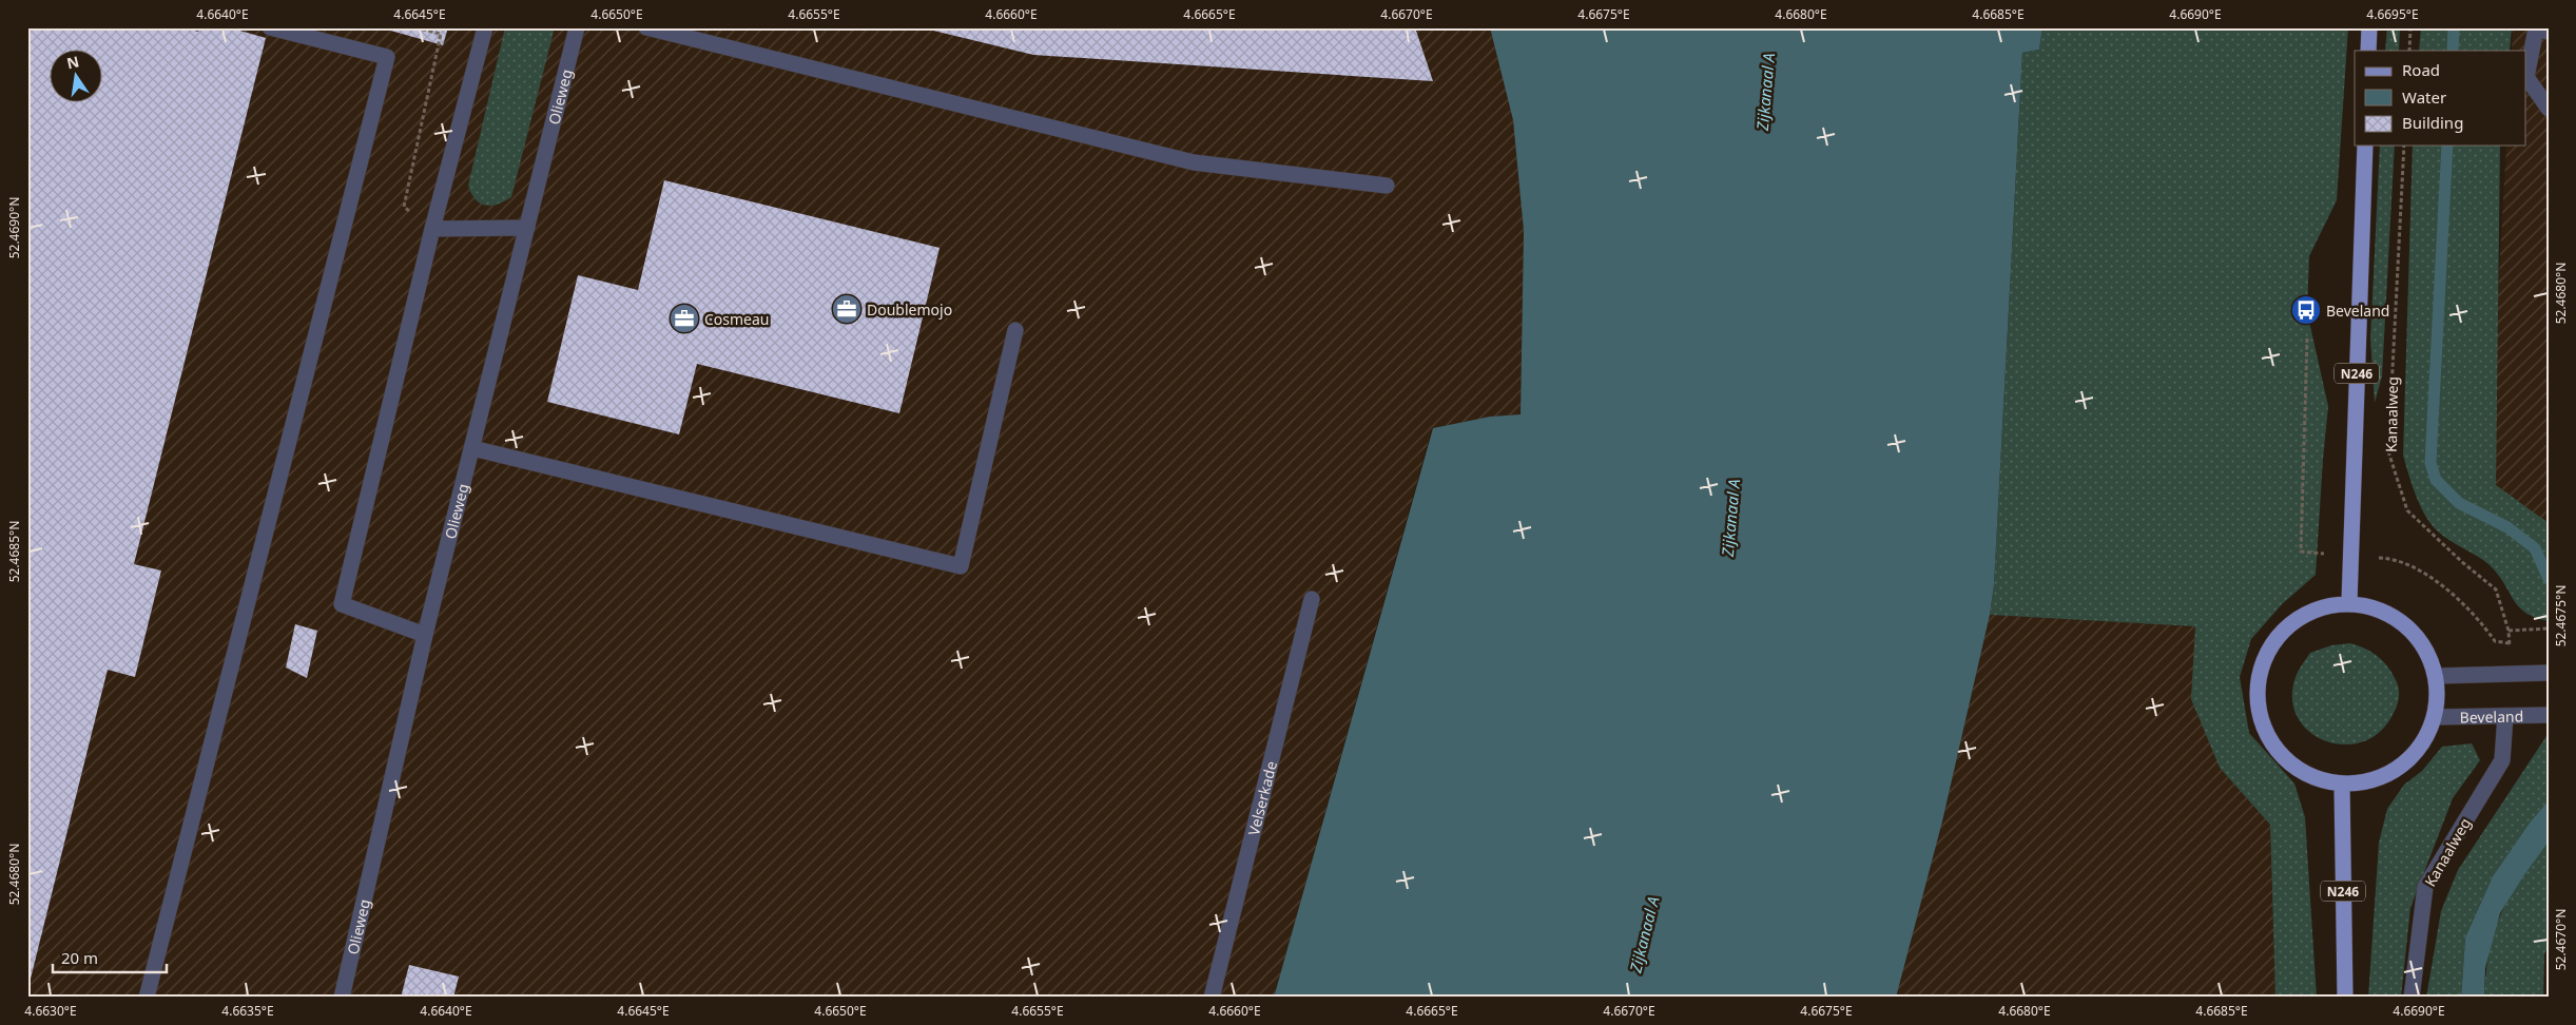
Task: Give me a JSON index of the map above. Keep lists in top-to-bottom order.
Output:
{
  "streets": {
    "main road": ["N246"],
    "street": [
      "Olieweg",
      "Kanaalweg",
      "Beveland",
      "Velserkade"
    ]
  },
  "crossings": [
    ["N246", "Beveland"],
    ["Kanaalweg", "Beveland"]
  ],
  "water": ["Zijkanaal A"],
  "places": {
    "office": ["Doublemojo", "Cosmeau"],
    "bus stop": ["Beveland"]
  },
  "legend": ["Road", "Water", "Building"],
  "scale_bar": "20 m",
  "north": "top",
  "coordinates": [
    "4.6640°E",
    "4.6645°E",
    "4.6650°E",
    "4.6655°E",
    "4.6660°E",
    "4.6665°E",
    "4.6670°E",
    "4.6675°E",
    "4.6680°E",
    "4.6685°E",
    "4.6690°E",
    "4.6695°E",
    "52.4690°N",
    "52.4680°N",
    "52.4685°N",
    "52.4675°N",
    "52.4670°N",
    "4.6630°E",
    "4.6635°E"
  ]
}
